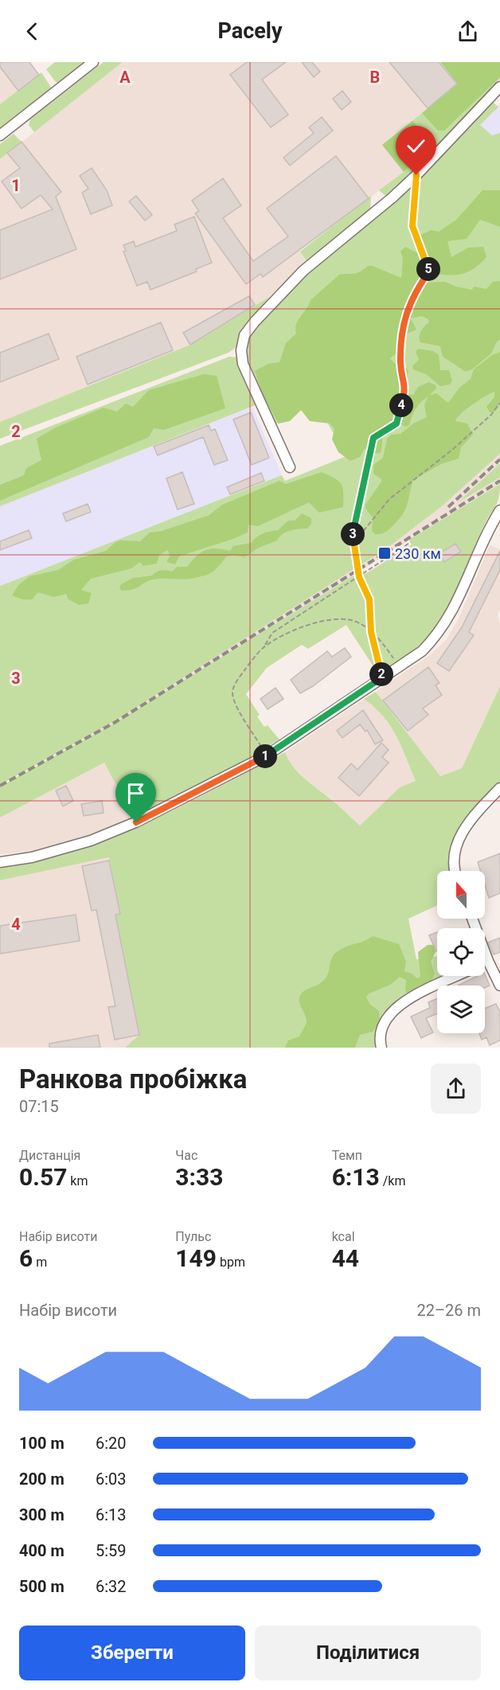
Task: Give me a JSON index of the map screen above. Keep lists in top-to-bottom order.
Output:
{
  "places": {
    "transit": ["230 км"]
  },
  "north": "top",
  "page": {
    "header": "Pacely",
    "pins": [
      "5",
      "4",
      "3",
      "2",
      "1"
    ],
    "heading": ["Ранкова пробіжка", "07:15"],
    "stats": [
      ["Дистанція", "0.57 km"],
      ["Час", "3:33"],
      ["Темп", "6:13 /km"],
      ["Набір висоти", "6 m"],
      ["Пульс", "149 bpm"],
      ["kcal", "44"]
    ],
    "chart": ["Набір висоти", "22–26 m"],
    "list": [
      {
        "name": "100 m",
        "note": "6:20"
      },
      {
        "name": "200 m",
        "note": "6:03"
      },
      {
        "name": "300 m",
        "note": "6:13"
      },
      {
        "name": "400 m",
        "note": "5:59"
      },
      {
        "name": "500 m",
        "note": "6:32"
      }
    ],
    "buttons": ["Зберегти", "Поділитися"]
  },
  "grid": {
    "columns": ["A", "B"],
    "rows": [
      "1",
      "2",
      "3",
      "4"
    ]
  }
}
